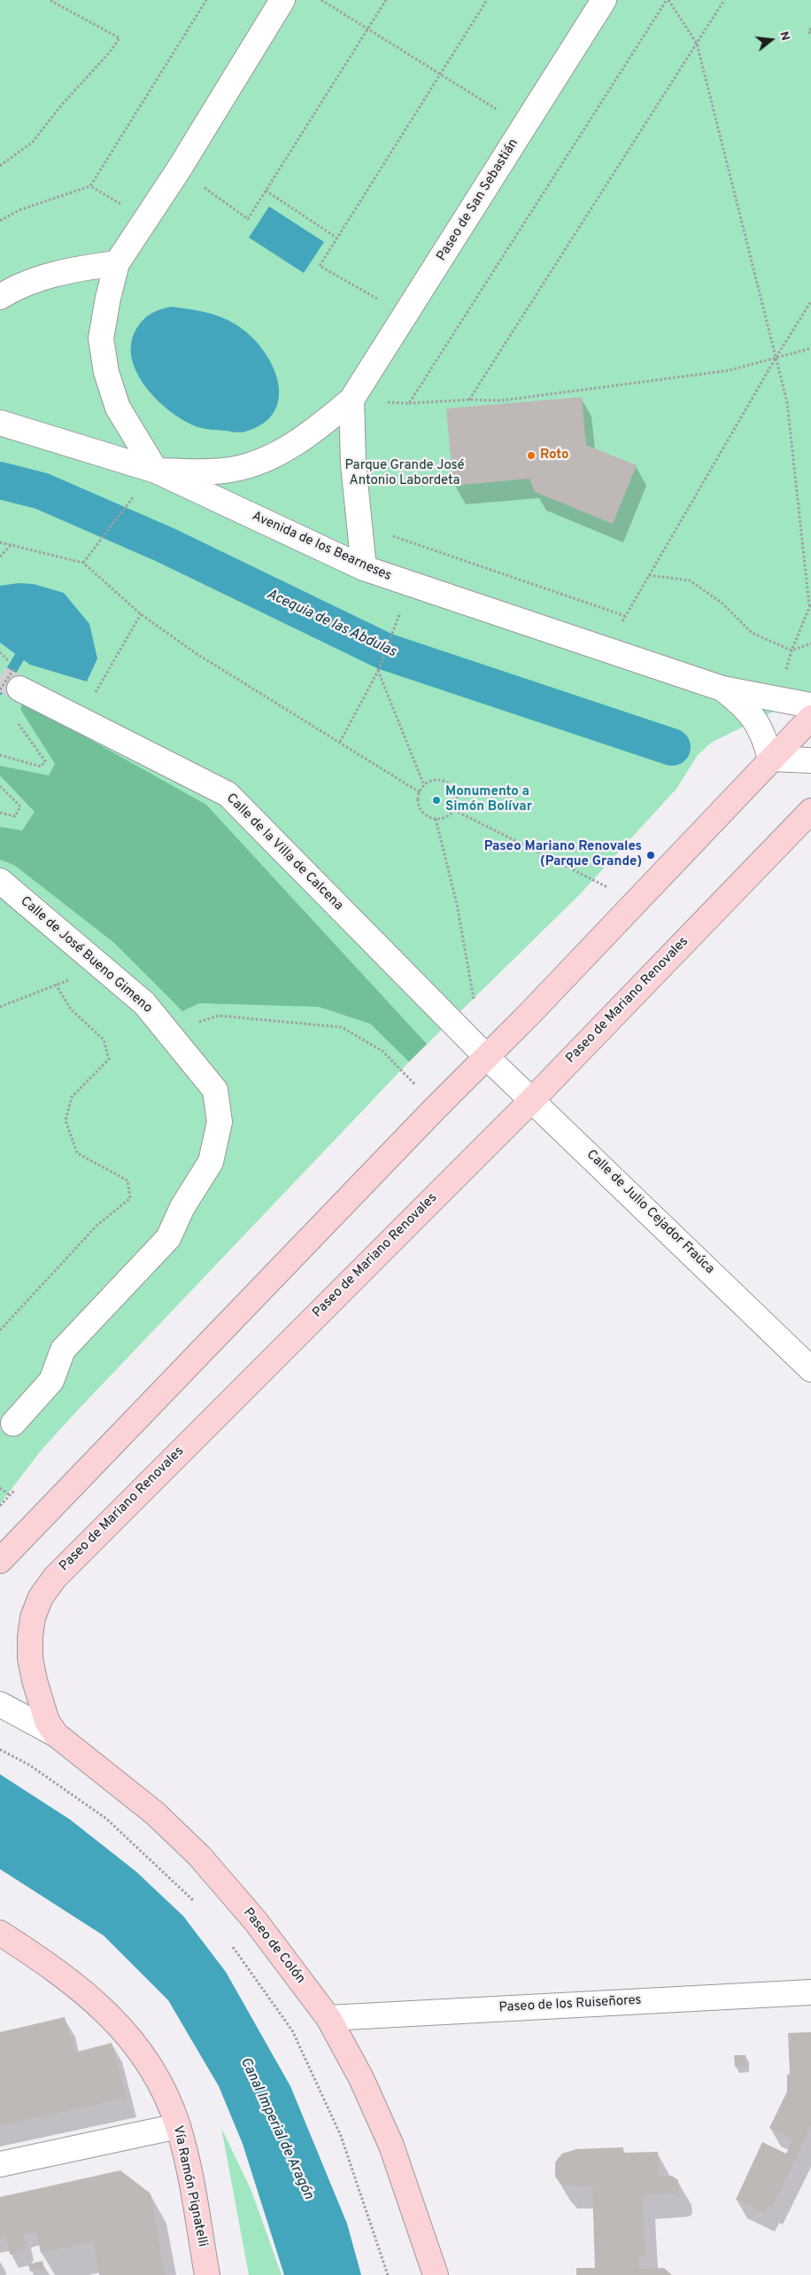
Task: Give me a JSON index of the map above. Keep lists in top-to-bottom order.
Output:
{
  "streets": {
    "main road": ["Paseo de Mariano Renovales", "Paseo de Colón", "Vía Ramón Pignatelli"],
    "street": [
      "Paseo de San Sebastián",
      "Avenida de los Bearneses",
      "Calle de la Villa de Calcena",
      "Calle de José Bueno Gimeno",
      "Calle de Julio Cejador Fraúca",
      "Paseo de los Ruiseñores"
    ]
  },
  "crossings": [
    ["Paseo de San Sebastián", "Avenida de los Bearneses"],
    ["Calle de la Villa de Calcena", "Calle de Julio Cejador Fraúca"],
    ["Paseo de Mariano Renovales", "Calle de Julio Cejador Fraúca"],
    ["Paseo de Mariano Renovales", "Paseo de Colón"],
    ["Paseo de Colón", "Paseo de los Ruiseñores"]
  ],
  "water": ["Acequia de las Abdulas", "Canal Imperial de Aragón"],
  "parks": ["Parque Grande José Antonio Labordeta"],
  "places": ["Roto", "Monumento a Simón Bolívar", "Paseo Mariano Renovales (Parque Grande)"],
  "north": "right"
}
